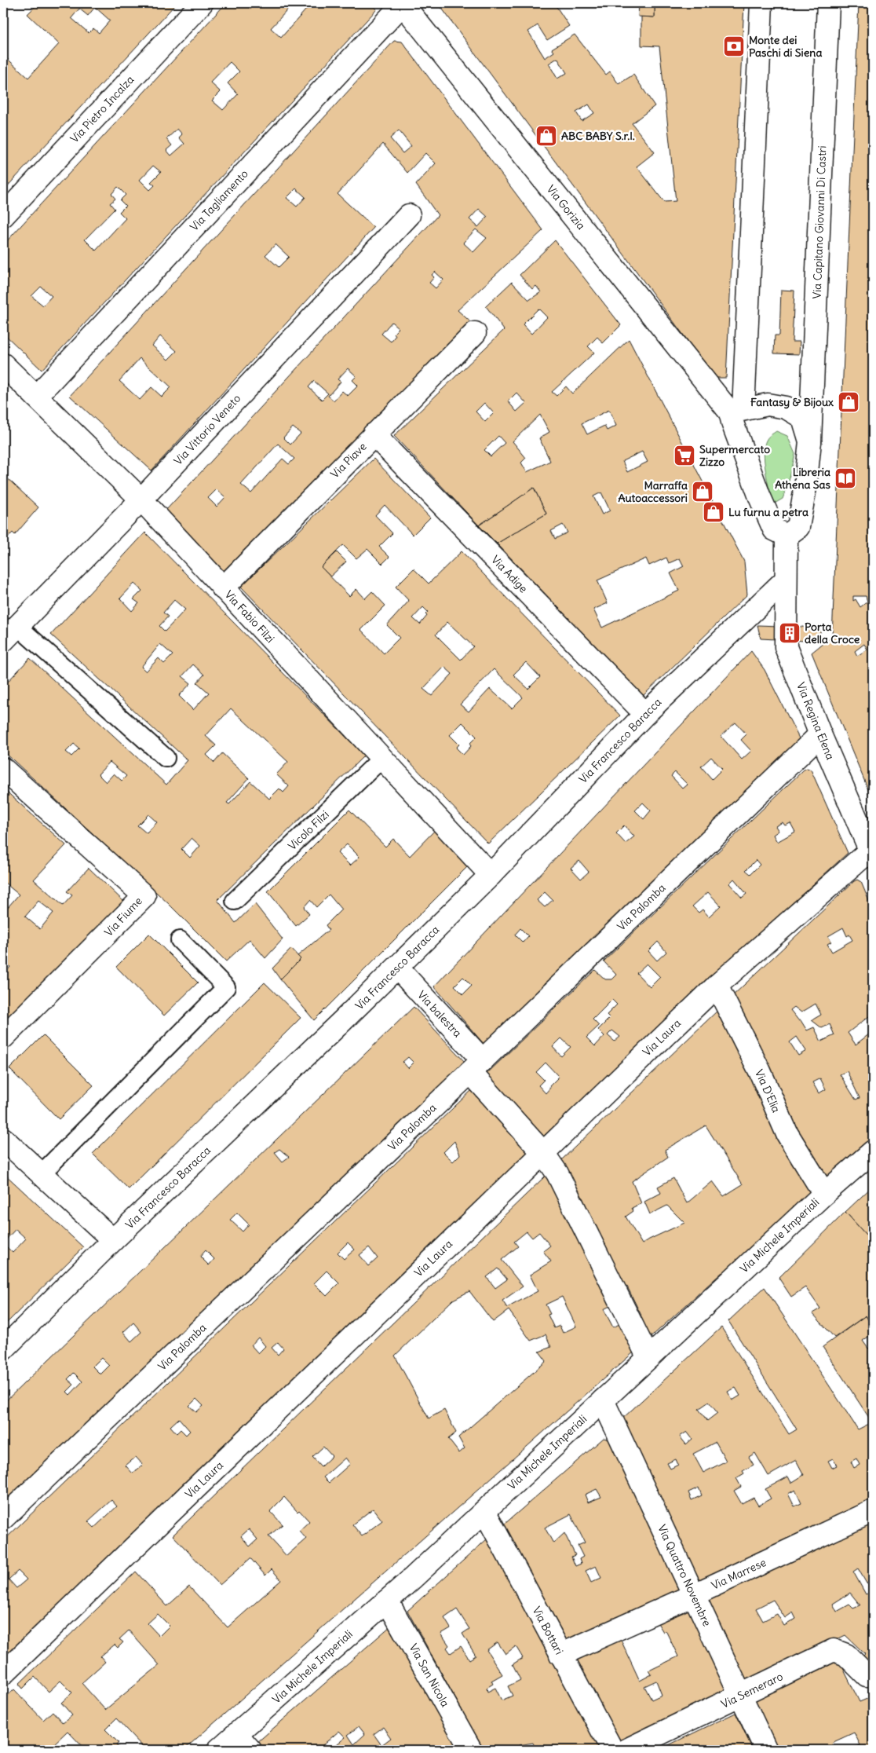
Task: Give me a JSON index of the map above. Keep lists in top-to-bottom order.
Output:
{
  "streets": {
    "street": [
      "Via Pietro Incalza",
      "Via Tagliamento",
      "Via Gorizia",
      "Via Capitano Giovanni Di Castri",
      "Via Vittorio Veneto",
      "Via Piave",
      "Via Adige",
      "Via Fabio Filzi",
      "Via Regina Elena",
      "Via Francesco Baracca",
      "Via Palomba",
      "Via Fiume",
      "Via balestra",
      "Via Laura",
      "Via D'Elia",
      "Via Michele Imperiali",
      "Via Marrese",
      "Via Quattro Novembre",
      "Via Bottari",
      "Via San Nicola",
      "Via Semeraro"
    ],
    "lane": ["Vicolo Filzi"]
  },
  "crossings": [
    ["Via Tagliamento", "Via Gorizia"],
    ["Via Tagliamento", "Via Fabio Filzi"],
    ["Via Capitano Giovanni Di Castri", "Via Regina Elena"],
    ["Via Vittorio Veneto", "Via Fabio Filzi"],
    ["Via Piave", "Via Adige"],
    ["Via Piave", "Via Fabio Filzi"],
    ["Via Adige", "Via Francesco Baracca"],
    ["Via Fabio Filzi", "Via Francesco Baracca"],
    ["Via Fabio Filzi", "Vicolo Filzi"],
    ["Via Regina Elena", "Via Francesco Baracca"],
    ["Via Regina Elena", "Via Palomba"],
    ["Via Regina Elena", "Via Laura"],
    ["Via Francesco Baracca", "Via balestra"],
    ["Via Palomba", "Via balestra"],
    ["Via balestra", "Via Laura"],
    ["Via balestra", "Via Michele Imperiali"],
    ["Via Laura", "Via D'Elia"],
    ["Via D'Elia", "Via Michele Imperiali"],
    ["Via Michele Imperiali", "Via Quattro Novembre"],
    ["Via Michele Imperiali", "Via Bottari"],
    ["Via Michele Imperiali", "Via San Nicola"],
    ["Via Marrese", "Via Quattro Novembre"],
    ["Via Marrese", "Via Bottari"],
    ["Via Quattro Novembre", "Via Semeraro"]
  ],
  "places": {
    "bank": ["Monte dei Paschi di Siena"],
    "shop": [
      "ABC BABY S.r.l.",
      "Fantasy & Bijoux",
      "Marraffa Autoaccessori",
      "Lu furnu a petra"
    ],
    "supermarket": ["Supermercato Zizzo"],
    "library": ["Libreria Athena Sas"],
    "building": ["Porta della Croce"]
  }
}
